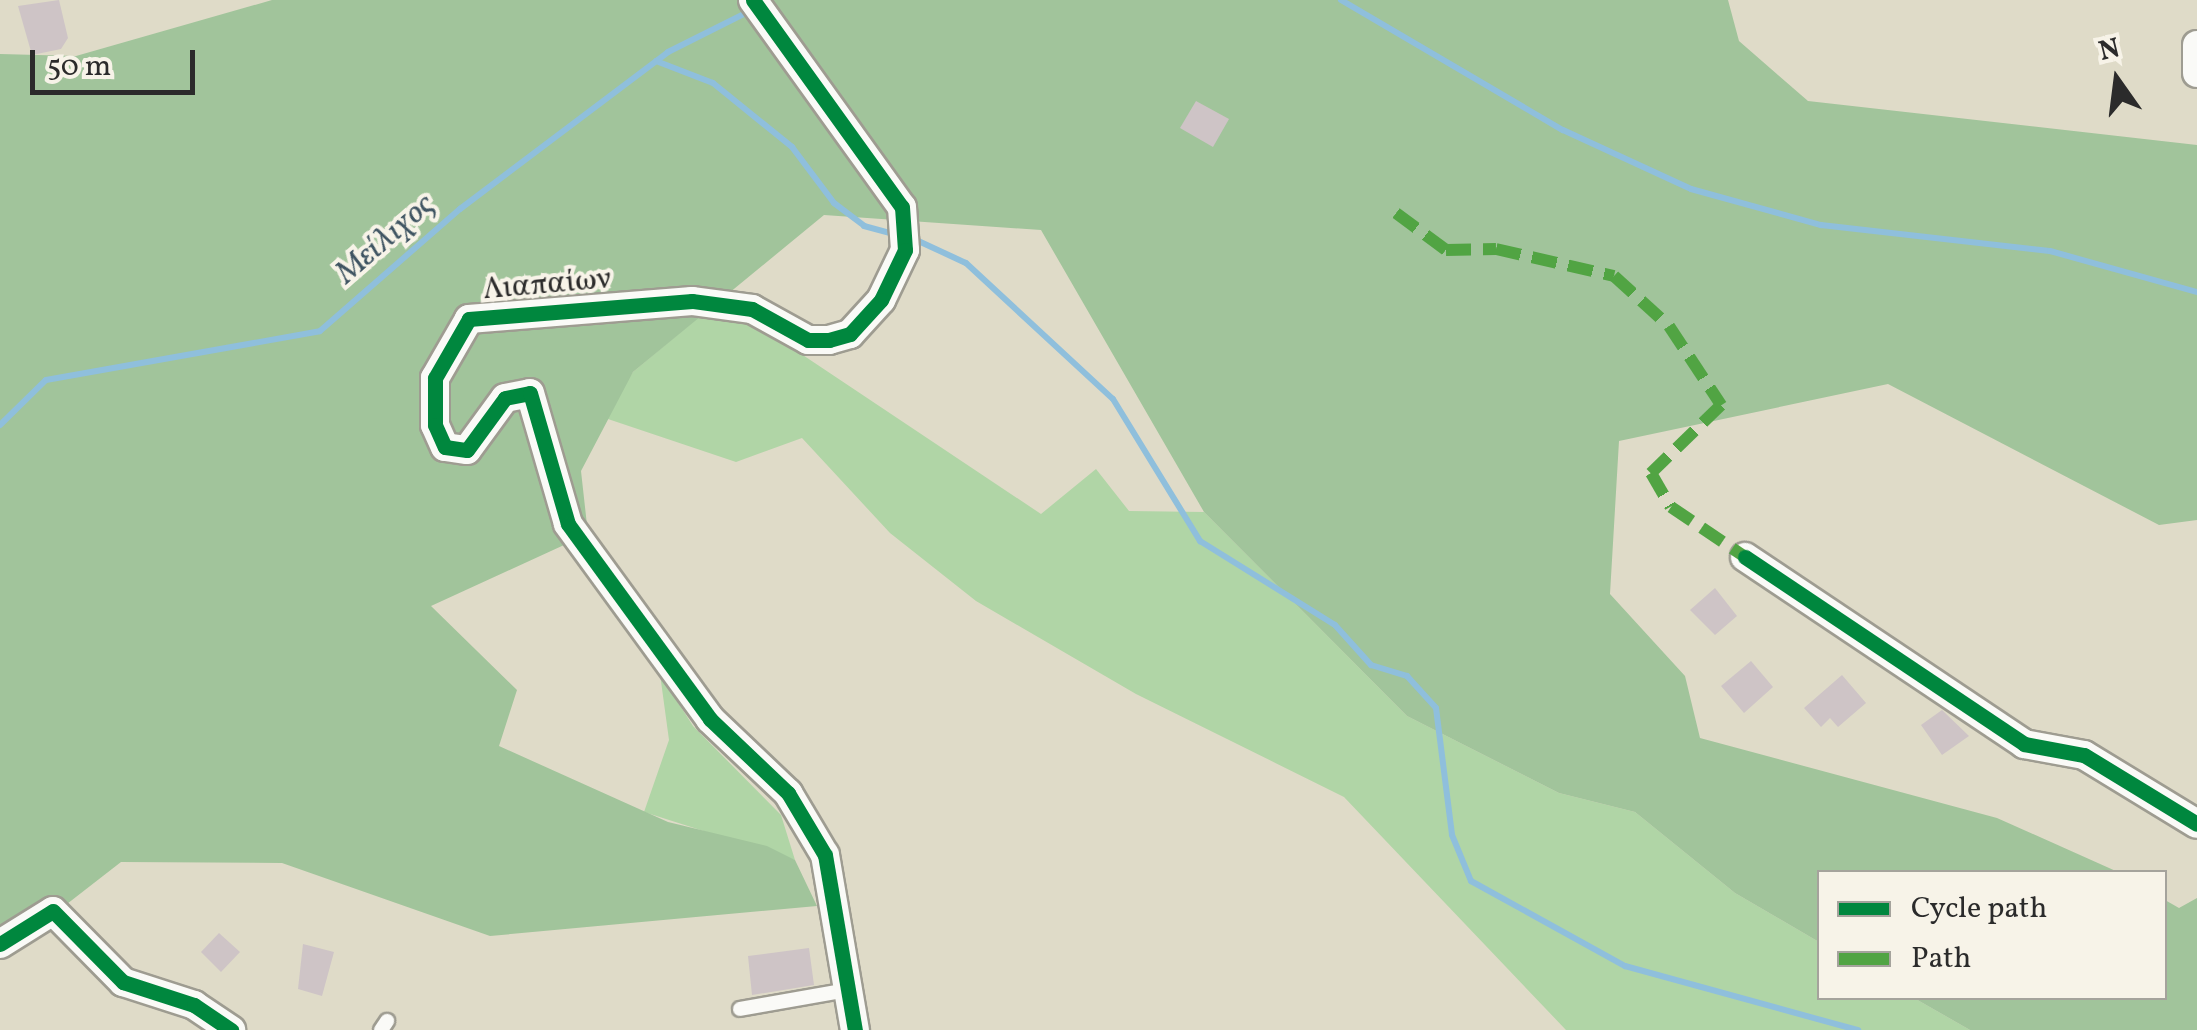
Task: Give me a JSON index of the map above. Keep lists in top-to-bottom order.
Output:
{
  "streets": {
    "street": ["Λιαπαίων"]
  },
  "water": ["Μείλιχος"],
  "legend": ["Cycle path", "Path"],
  "scale_bar": "50 m",
  "north": "top"
}
